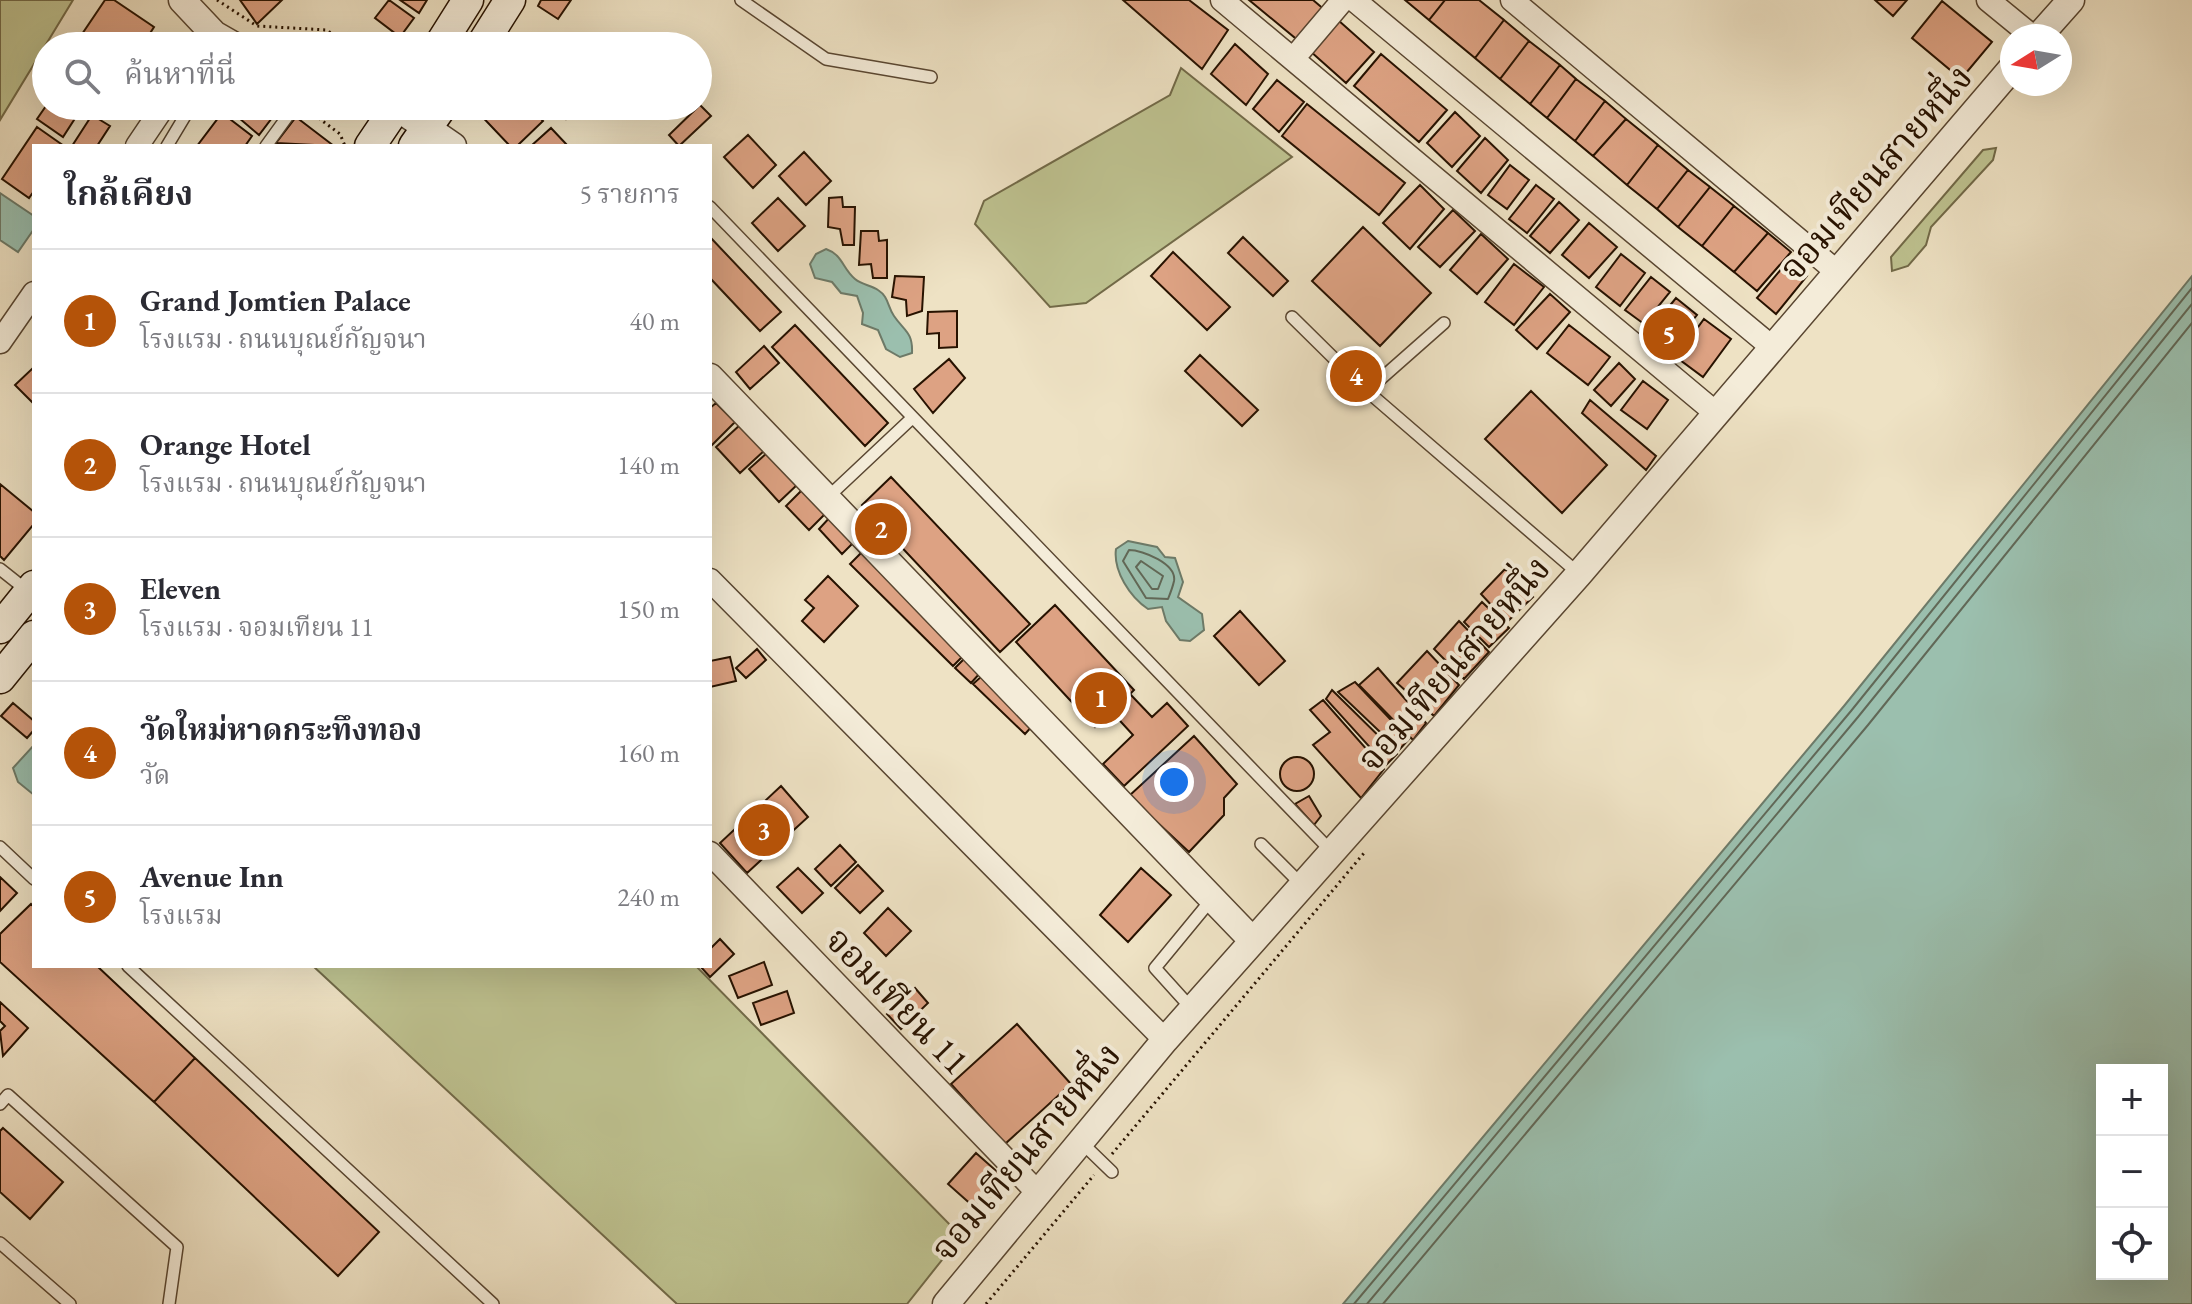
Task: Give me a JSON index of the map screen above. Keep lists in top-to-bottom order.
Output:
{
  "streets": {
    "street": ["จอมเทียนสายหนึ่ง", "จอมเทียน 11"]
  },
  "crossings": [
    ["จอมเทียนสายหนึ่ง", "จอมเทียน 11"]
  ],
  "north": "left",
  "page": {
    "search": "ค้นหาที่นี่",
    "heading": ["ใกล้เคียง", "5 รายการ"],
    "list": [
      {
        "mark": "1",
        "name": "Grand Jomtien Palace",
        "note": "โรงแรม · ถนนบุณย์กัญจนา",
        "value": "40 m"
      },
      {
        "mark": "2",
        "name": "Orange Hotel",
        "note": "โรงแรม · ถนนบุณย์กัญจนา",
        "value": "140 m"
      },
      {
        "mark": "3",
        "name": "Eleven",
        "note": "โรงแรม · จอมเทียน 11",
        "value": "150 m"
      },
      {
        "mark": "4",
        "name": "วัดใหม่หาดกระทึงทอง",
        "note": "วัด",
        "value": "160 m"
      },
      {
        "mark": "5",
        "name": "Avenue Inn",
        "note": "โรงแรม",
        "value": "240 m"
      }
    ],
    "pins": [
      "5",
      "4",
      "2",
      "1",
      "3"
    ],
    "map_buttons": ["+", "−"]
  }
}
